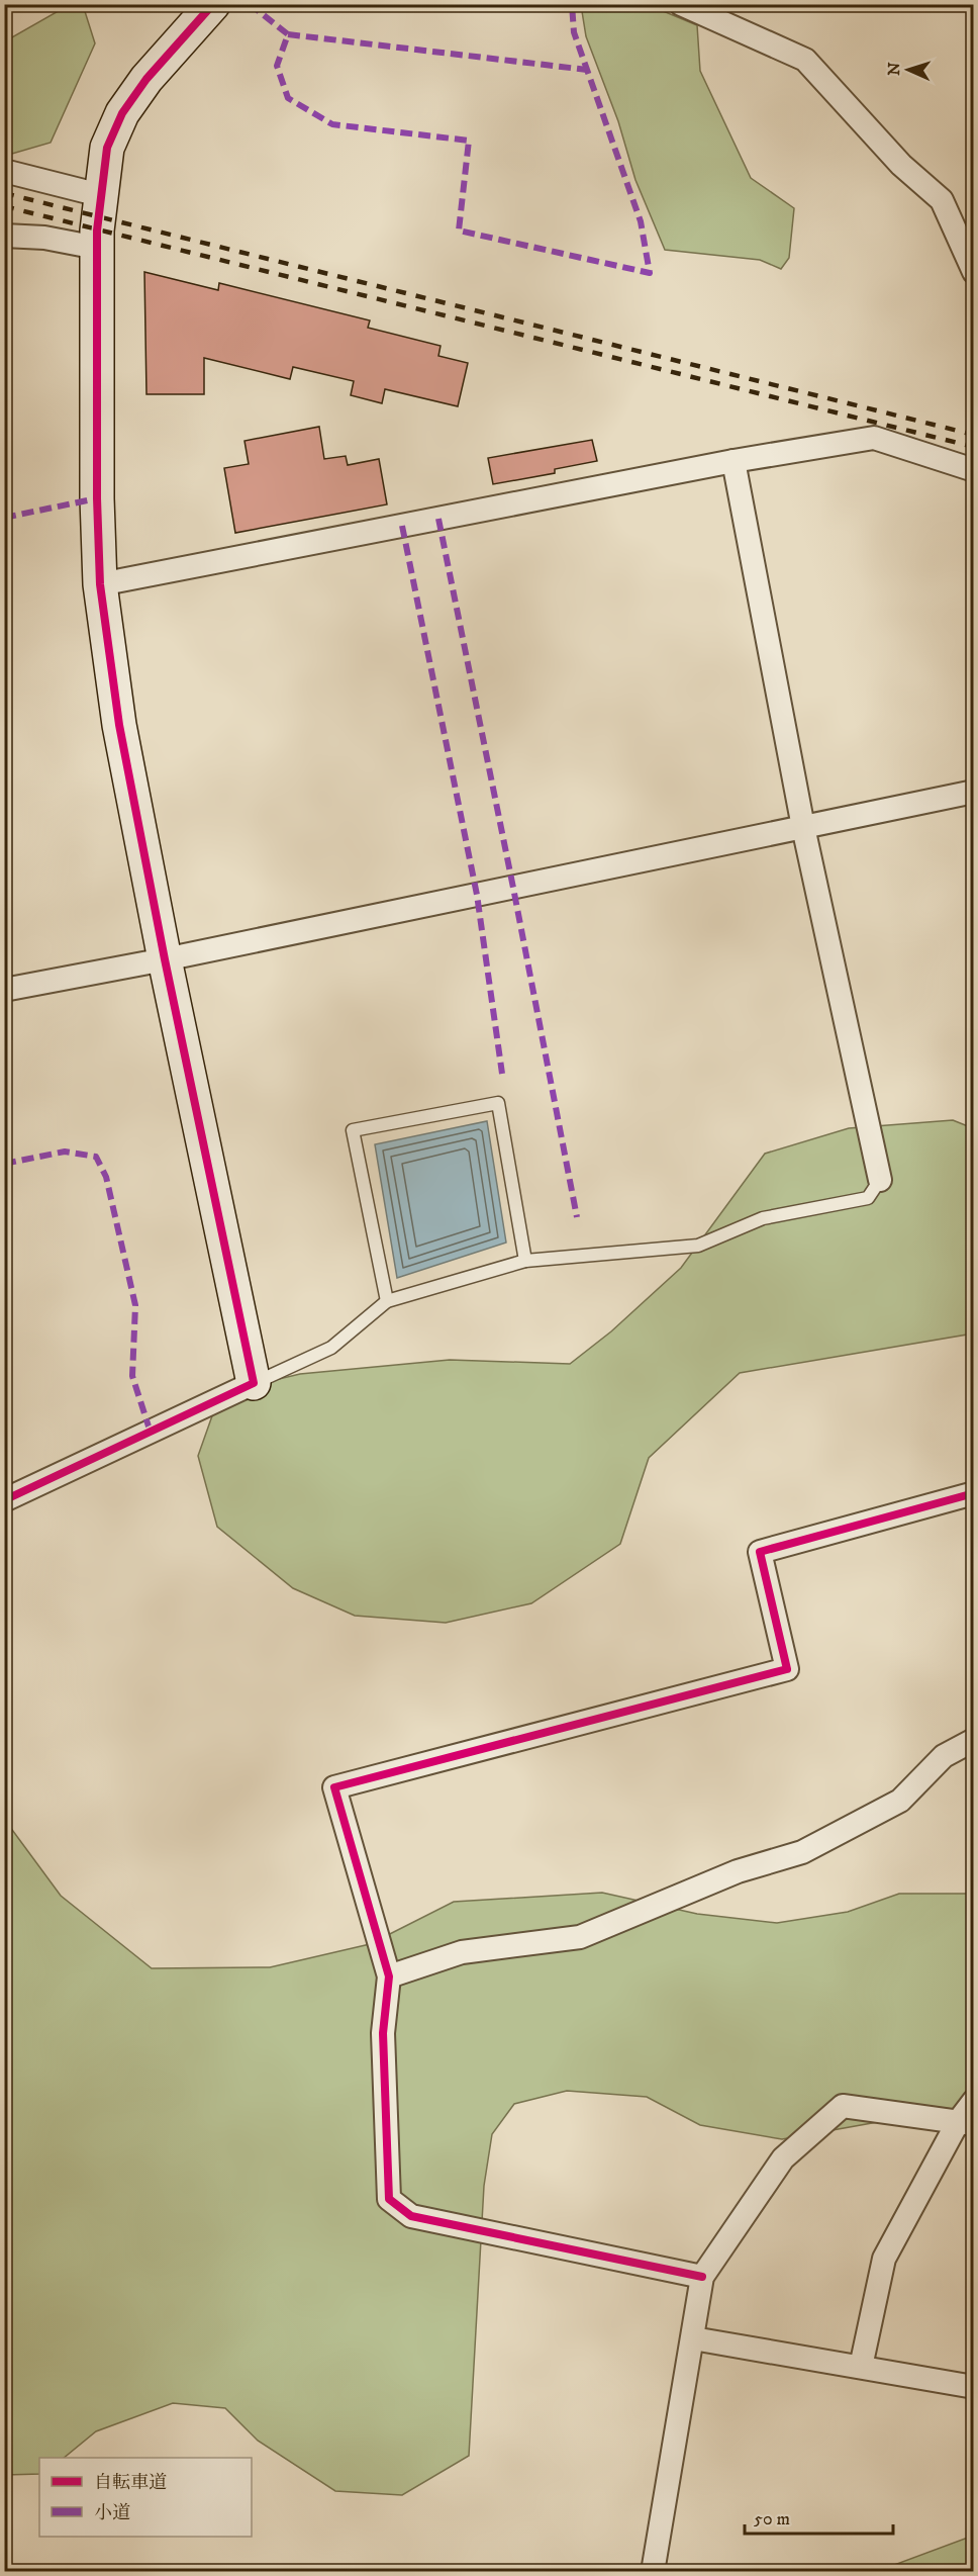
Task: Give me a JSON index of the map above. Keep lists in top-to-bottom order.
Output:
{
  "legend": ["自転車道", "小道"],
  "scale_bar": "50 m",
  "north": "left"
}
